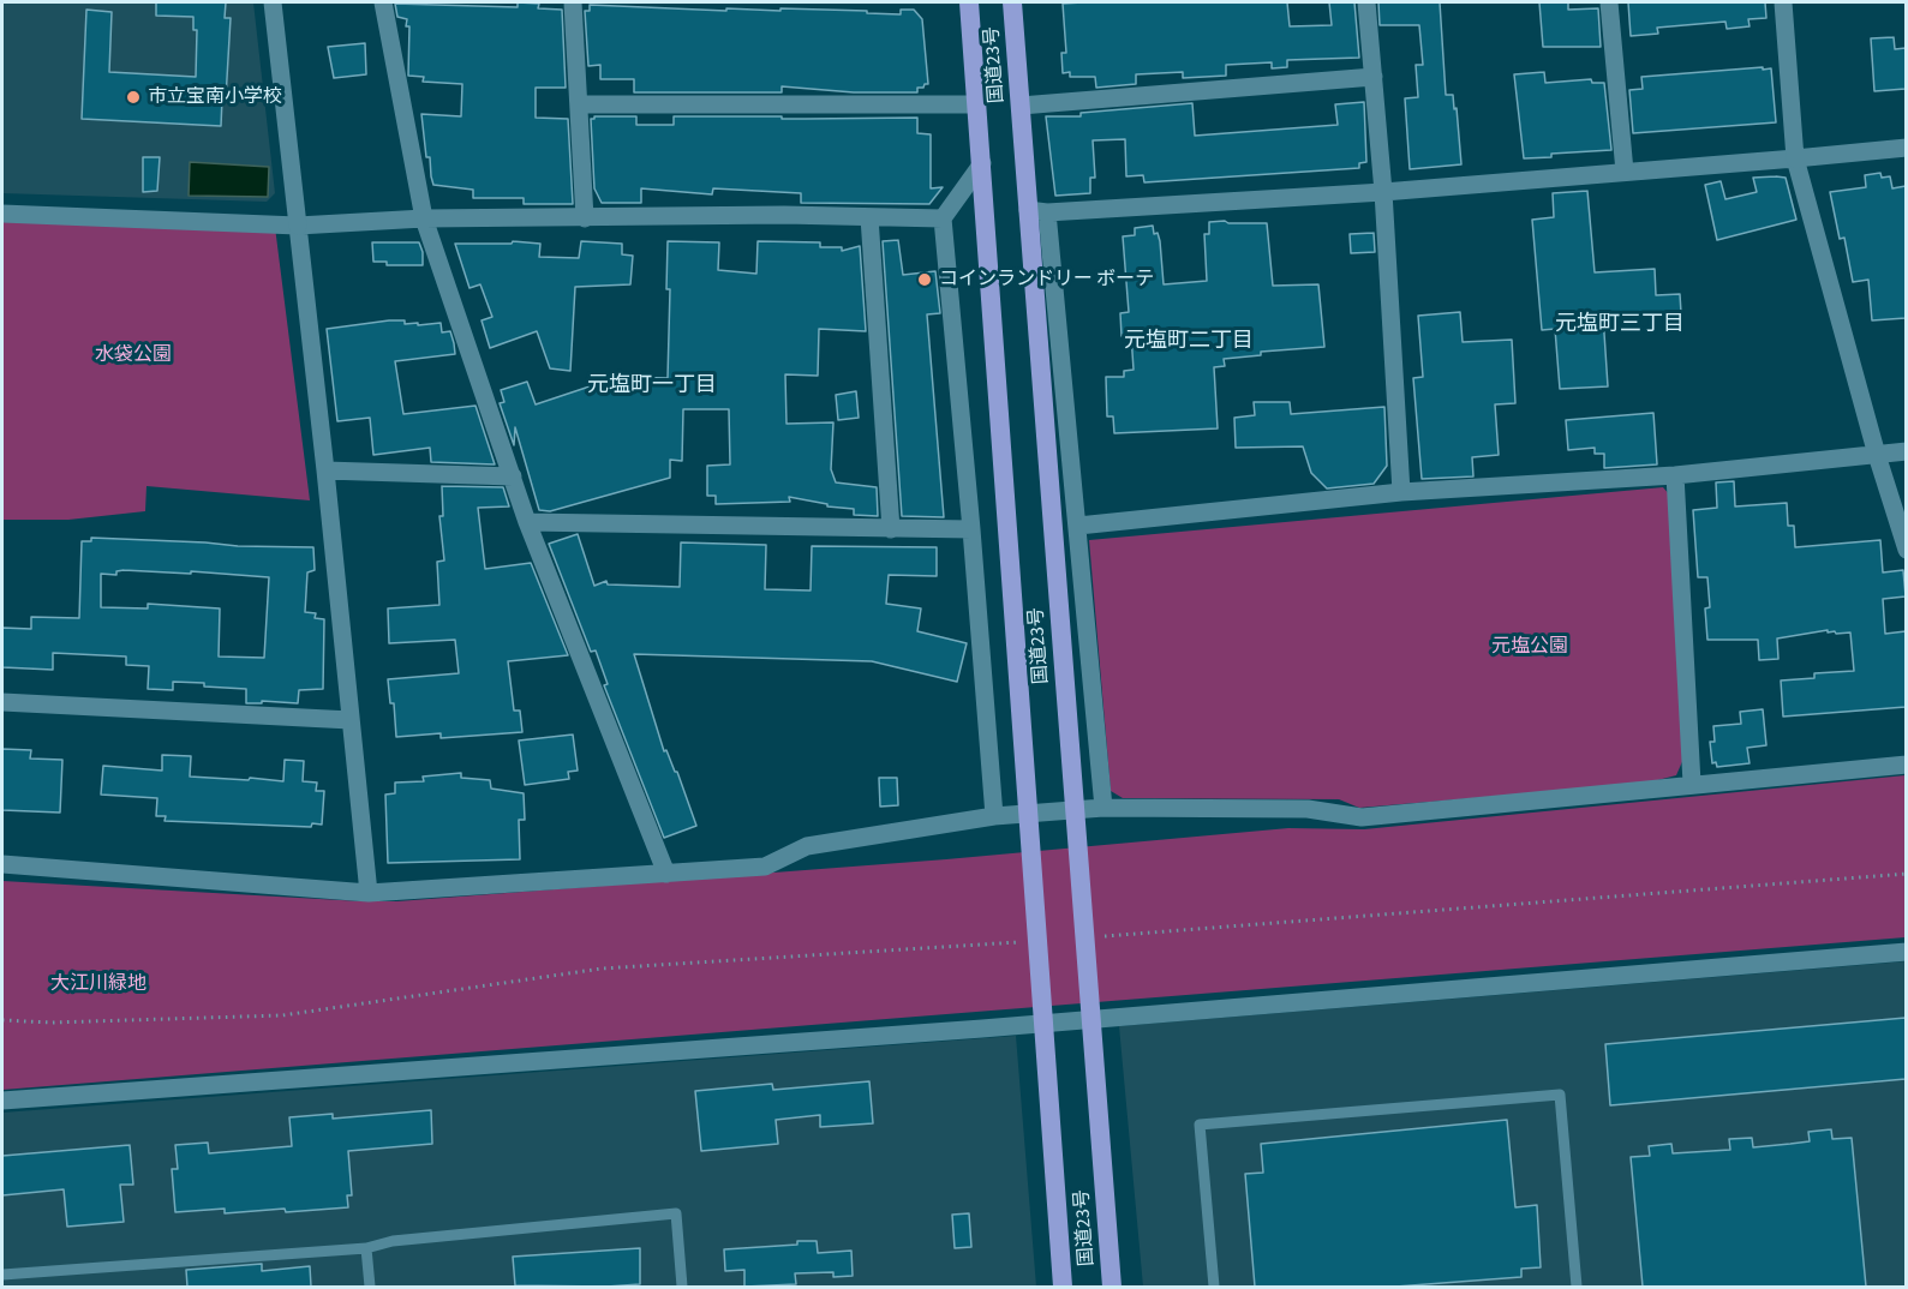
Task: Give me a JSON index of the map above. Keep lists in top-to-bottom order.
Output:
{
  "streets": {
    "highway": ["国道23号"]
  },
  "districts": ["元塩町三丁目", "元塩町二丁目", "元塩町一丁目"],
  "parks": ["水袋公園", "元塩公園", "大江川緑地"],
  "places": ["市立宝南小学校", "コインランドリー ボーテ"]
}
